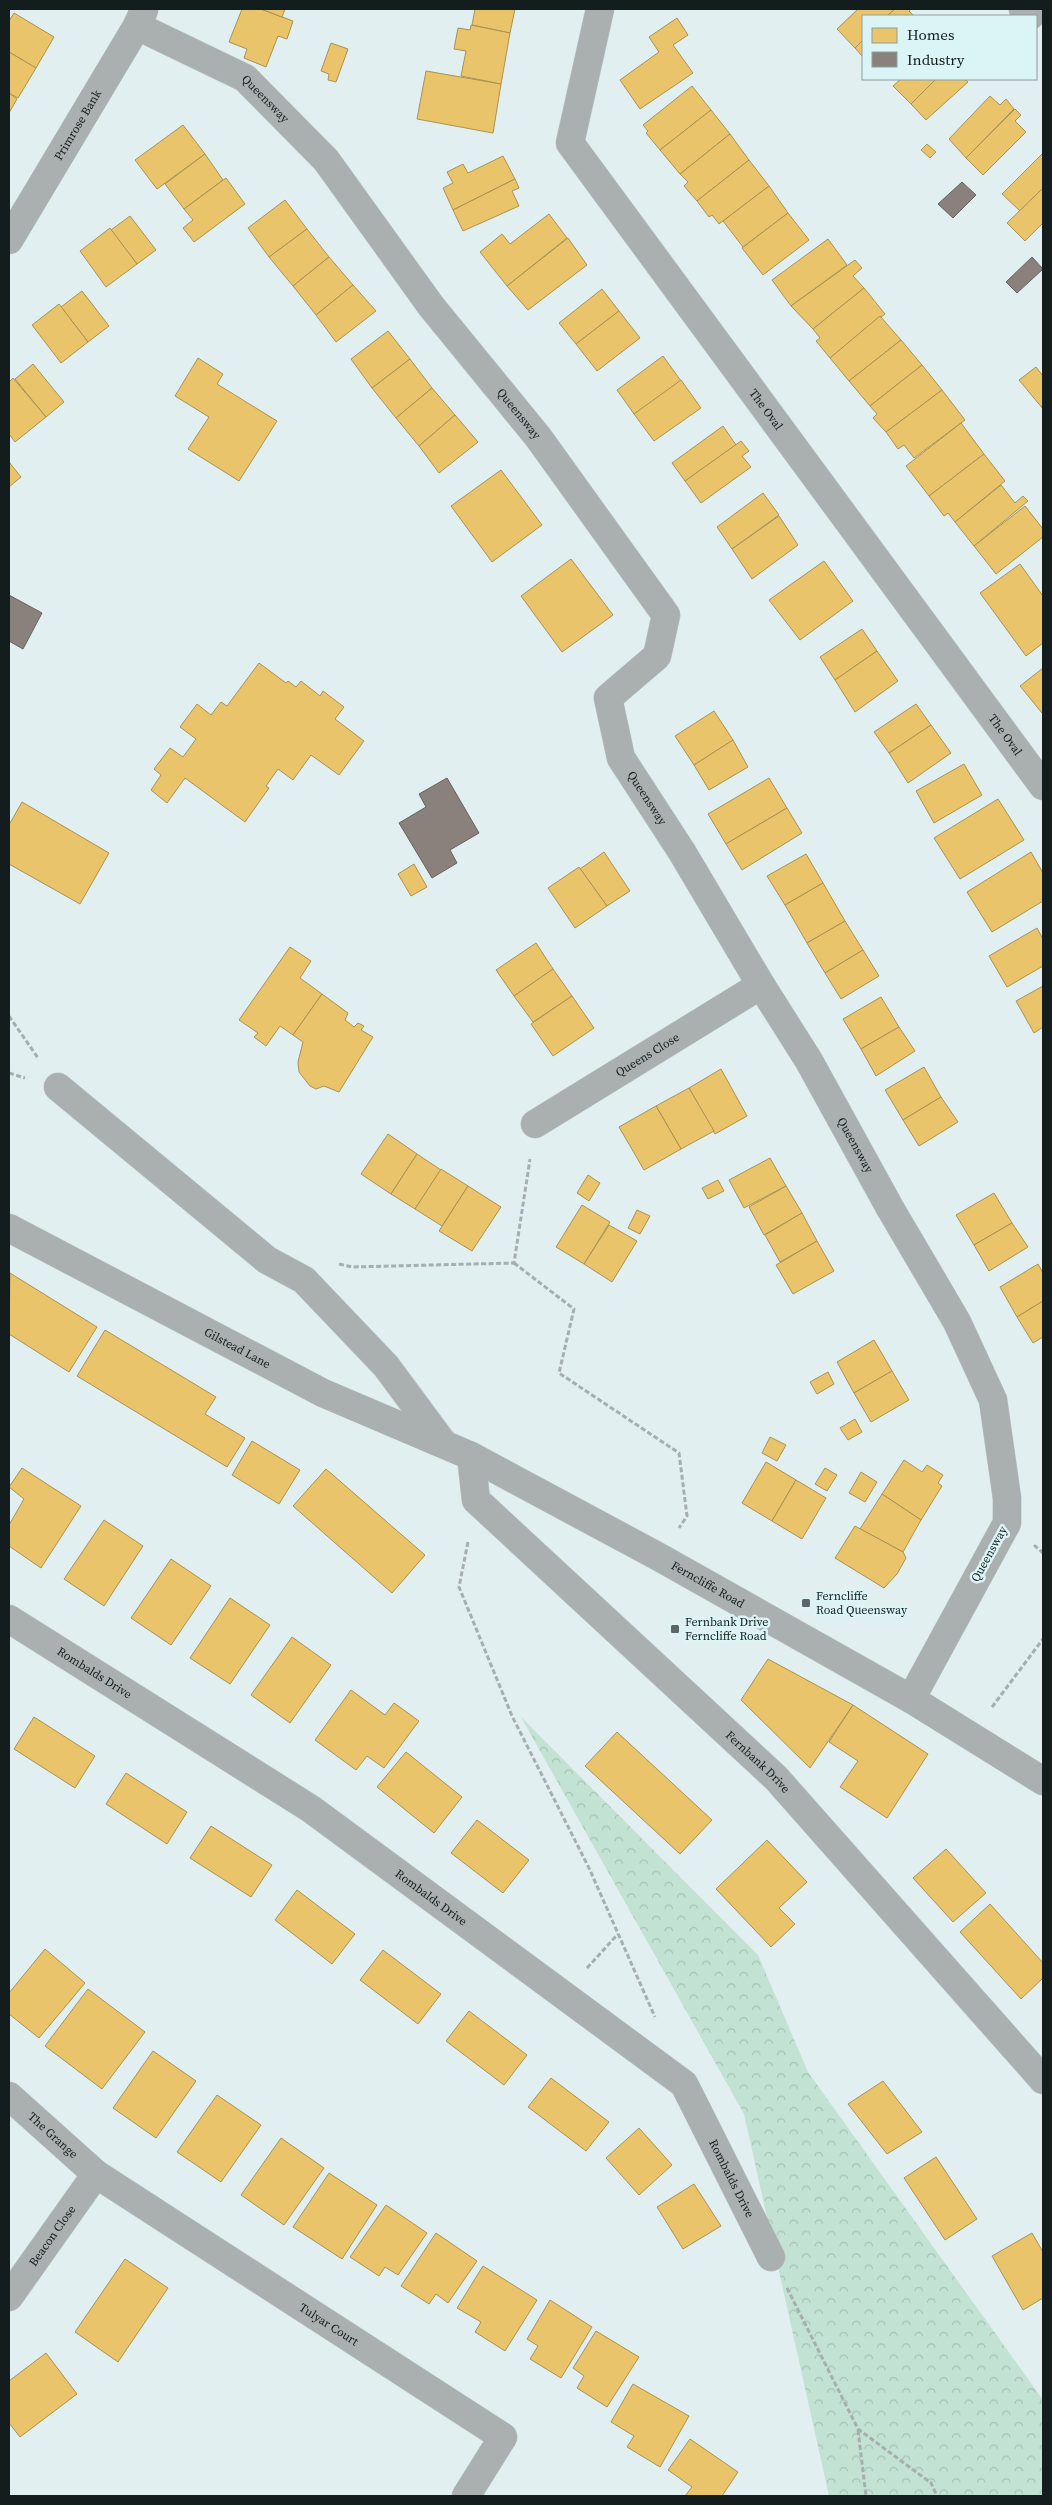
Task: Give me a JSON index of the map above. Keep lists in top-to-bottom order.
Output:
{
  "streets": {
    "street": [
      "Queensway",
      "Primrose Bank",
      "The Oval",
      "Queens Close",
      "Gilstead Lane",
      "Ferncliffe Road",
      "Rombalds Drive",
      "Fernbank Drive",
      "The Grange",
      "Beacon Close",
      "Tulyar Court"
    ]
  },
  "crossings": [
    ["Queensway", "Primrose Bank"],
    ["Queensway", "Queens Close"],
    ["Queensway", "Ferncliffe Road"],
    ["Gilstead Lane", "Ferncliffe Road"],
    ["The Grange", "Beacon Close"],
    ["The Grange", "Tulyar Court"],
    ["Beacon Close", "Tulyar Court"]
  ],
  "places": {
    "transit": ["Ferncliffe Road Queensway", "Fernbank Drive Ferncliffe Road"]
  },
  "legend": ["Homes", "Industry"]
}
